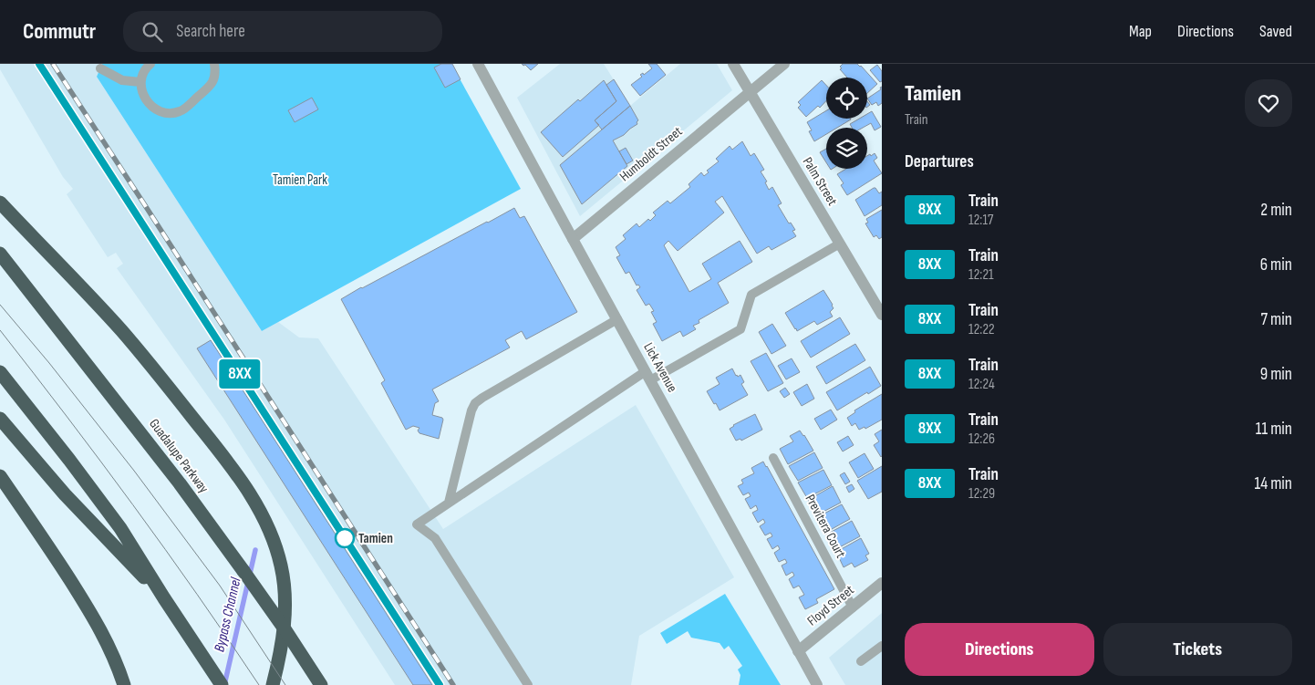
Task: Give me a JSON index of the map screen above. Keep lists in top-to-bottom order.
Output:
{
  "streets": {
    "highway": ["Guadalupe Parkway"],
    "street": [
      "Humboldt Street",
      "Palm Street",
      "Lick Avenue",
      "Floyd Street"
    ],
    "lane": ["Previtera Court"]
  },
  "crossings": [
    ["Humboldt Street", "Palm Street"],
    ["Humboldt Street", "Lick Avenue"],
    ["Lick Avenue", "Floyd Street"],
    ["Previtera Court", "Floyd Street"]
  ],
  "water": ["Bypass Channel"],
  "parks": ["Tamien Park"],
  "places": ["Tamien"],
  "page": {
    "header": "Commutr",
    "search": "Search here",
    "nav": ["Map", "Directions", "Saved"],
    "on_map": "8XX",
    "heading": [
      ["Tamien", "Train"],
      "Departures"
    ],
    "list": [
      {
        "mark": "8XX",
        "name": "Train",
        "note": "12:17",
        "value": "2 min"
      },
      {
        "mark": "8XX",
        "name": "Train",
        "note": "12:21",
        "value": "6 min"
      },
      {
        "mark": "8XX",
        "name": "Train",
        "note": "12:22",
        "value": "7 min"
      },
      {
        "mark": "8XX",
        "name": "Train",
        "note": "12:24",
        "value": "9 min"
      },
      {
        "mark": "8XX",
        "name": "Train",
        "note": "12:26",
        "value": "11 min"
      },
      {
        "mark": "8XX",
        "name": "Train",
        "note": "12:29",
        "value": "14 min"
      }
    ],
    "buttons": ["Directions", "Tickets"]
  }
}
